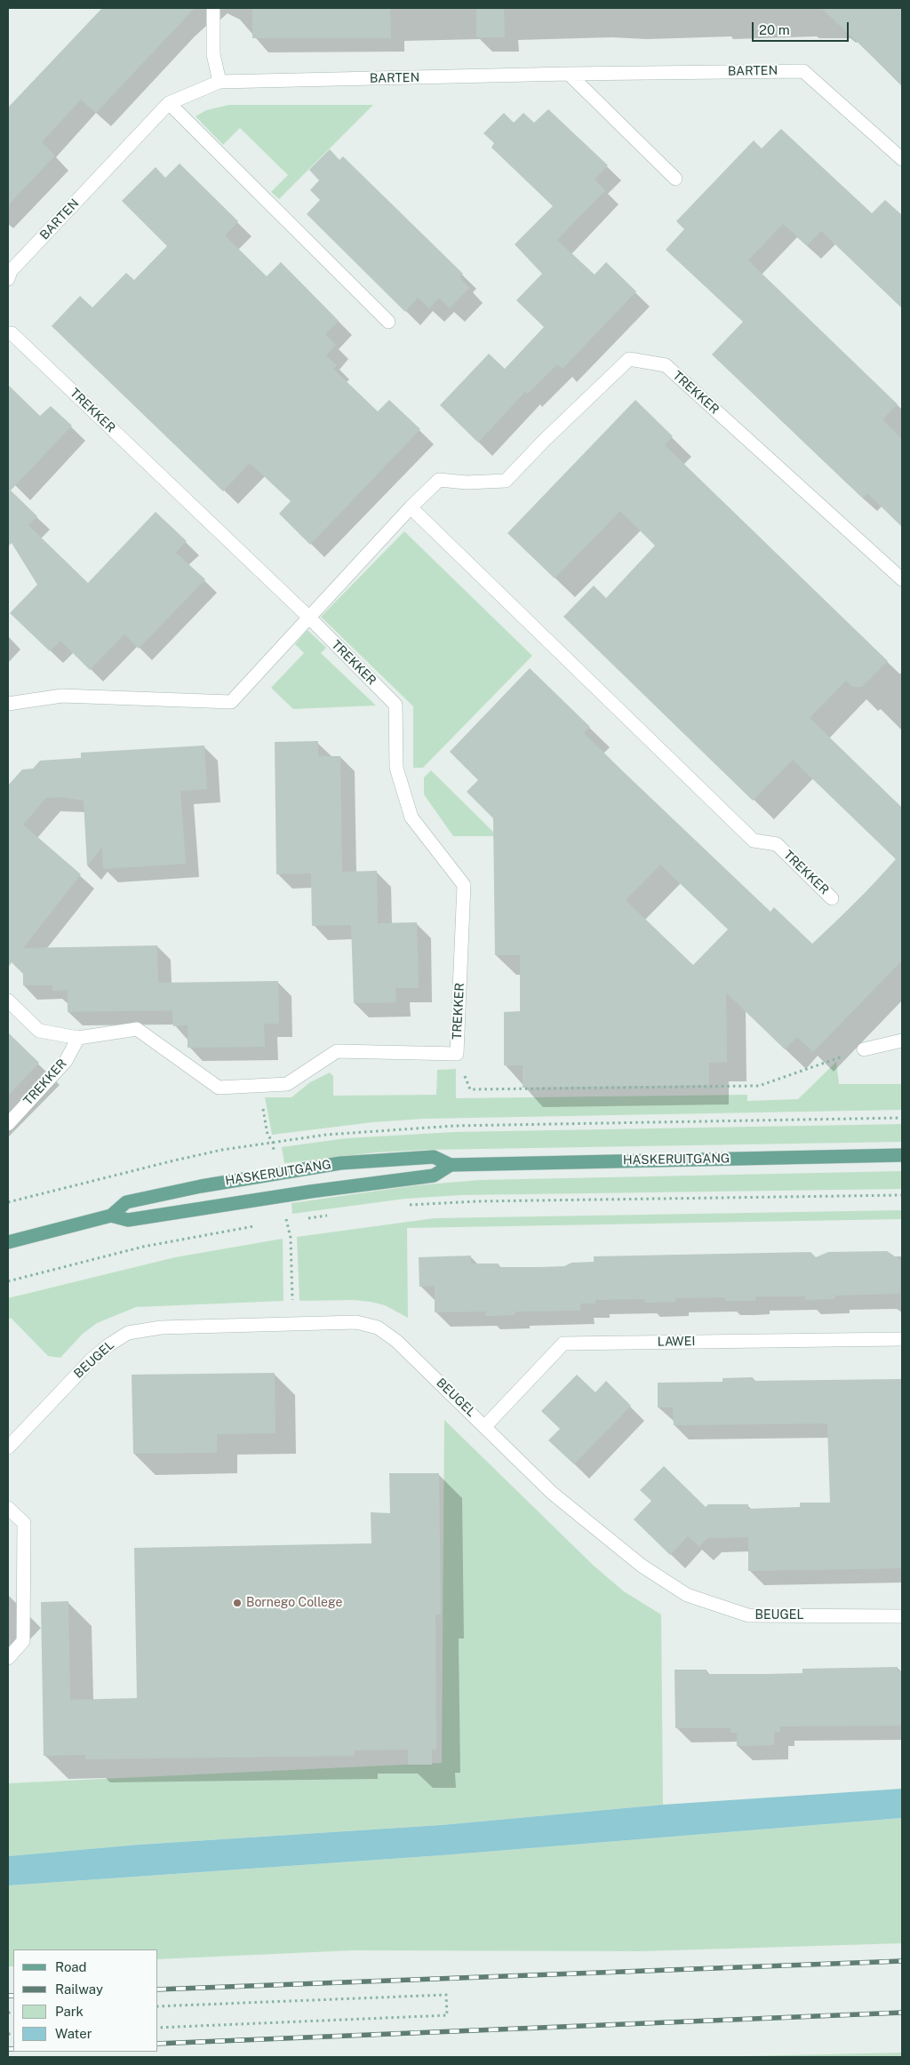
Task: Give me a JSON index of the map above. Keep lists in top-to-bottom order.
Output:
{
  "streets": {
    "main road": ["HASKERUITGANG"],
    "street": [
      "BARTEN",
      "TREKKER",
      "LAWEI",
      "BEUGEL"
    ]
  },
  "crossings": [
    ["LAWEI", "BEUGEL"]
  ],
  "places": ["Bornego College"],
  "legend": [
    "Road",
    "Railway",
    "Park",
    "Water"
  ],
  "scale_bar": "20 m"
}
